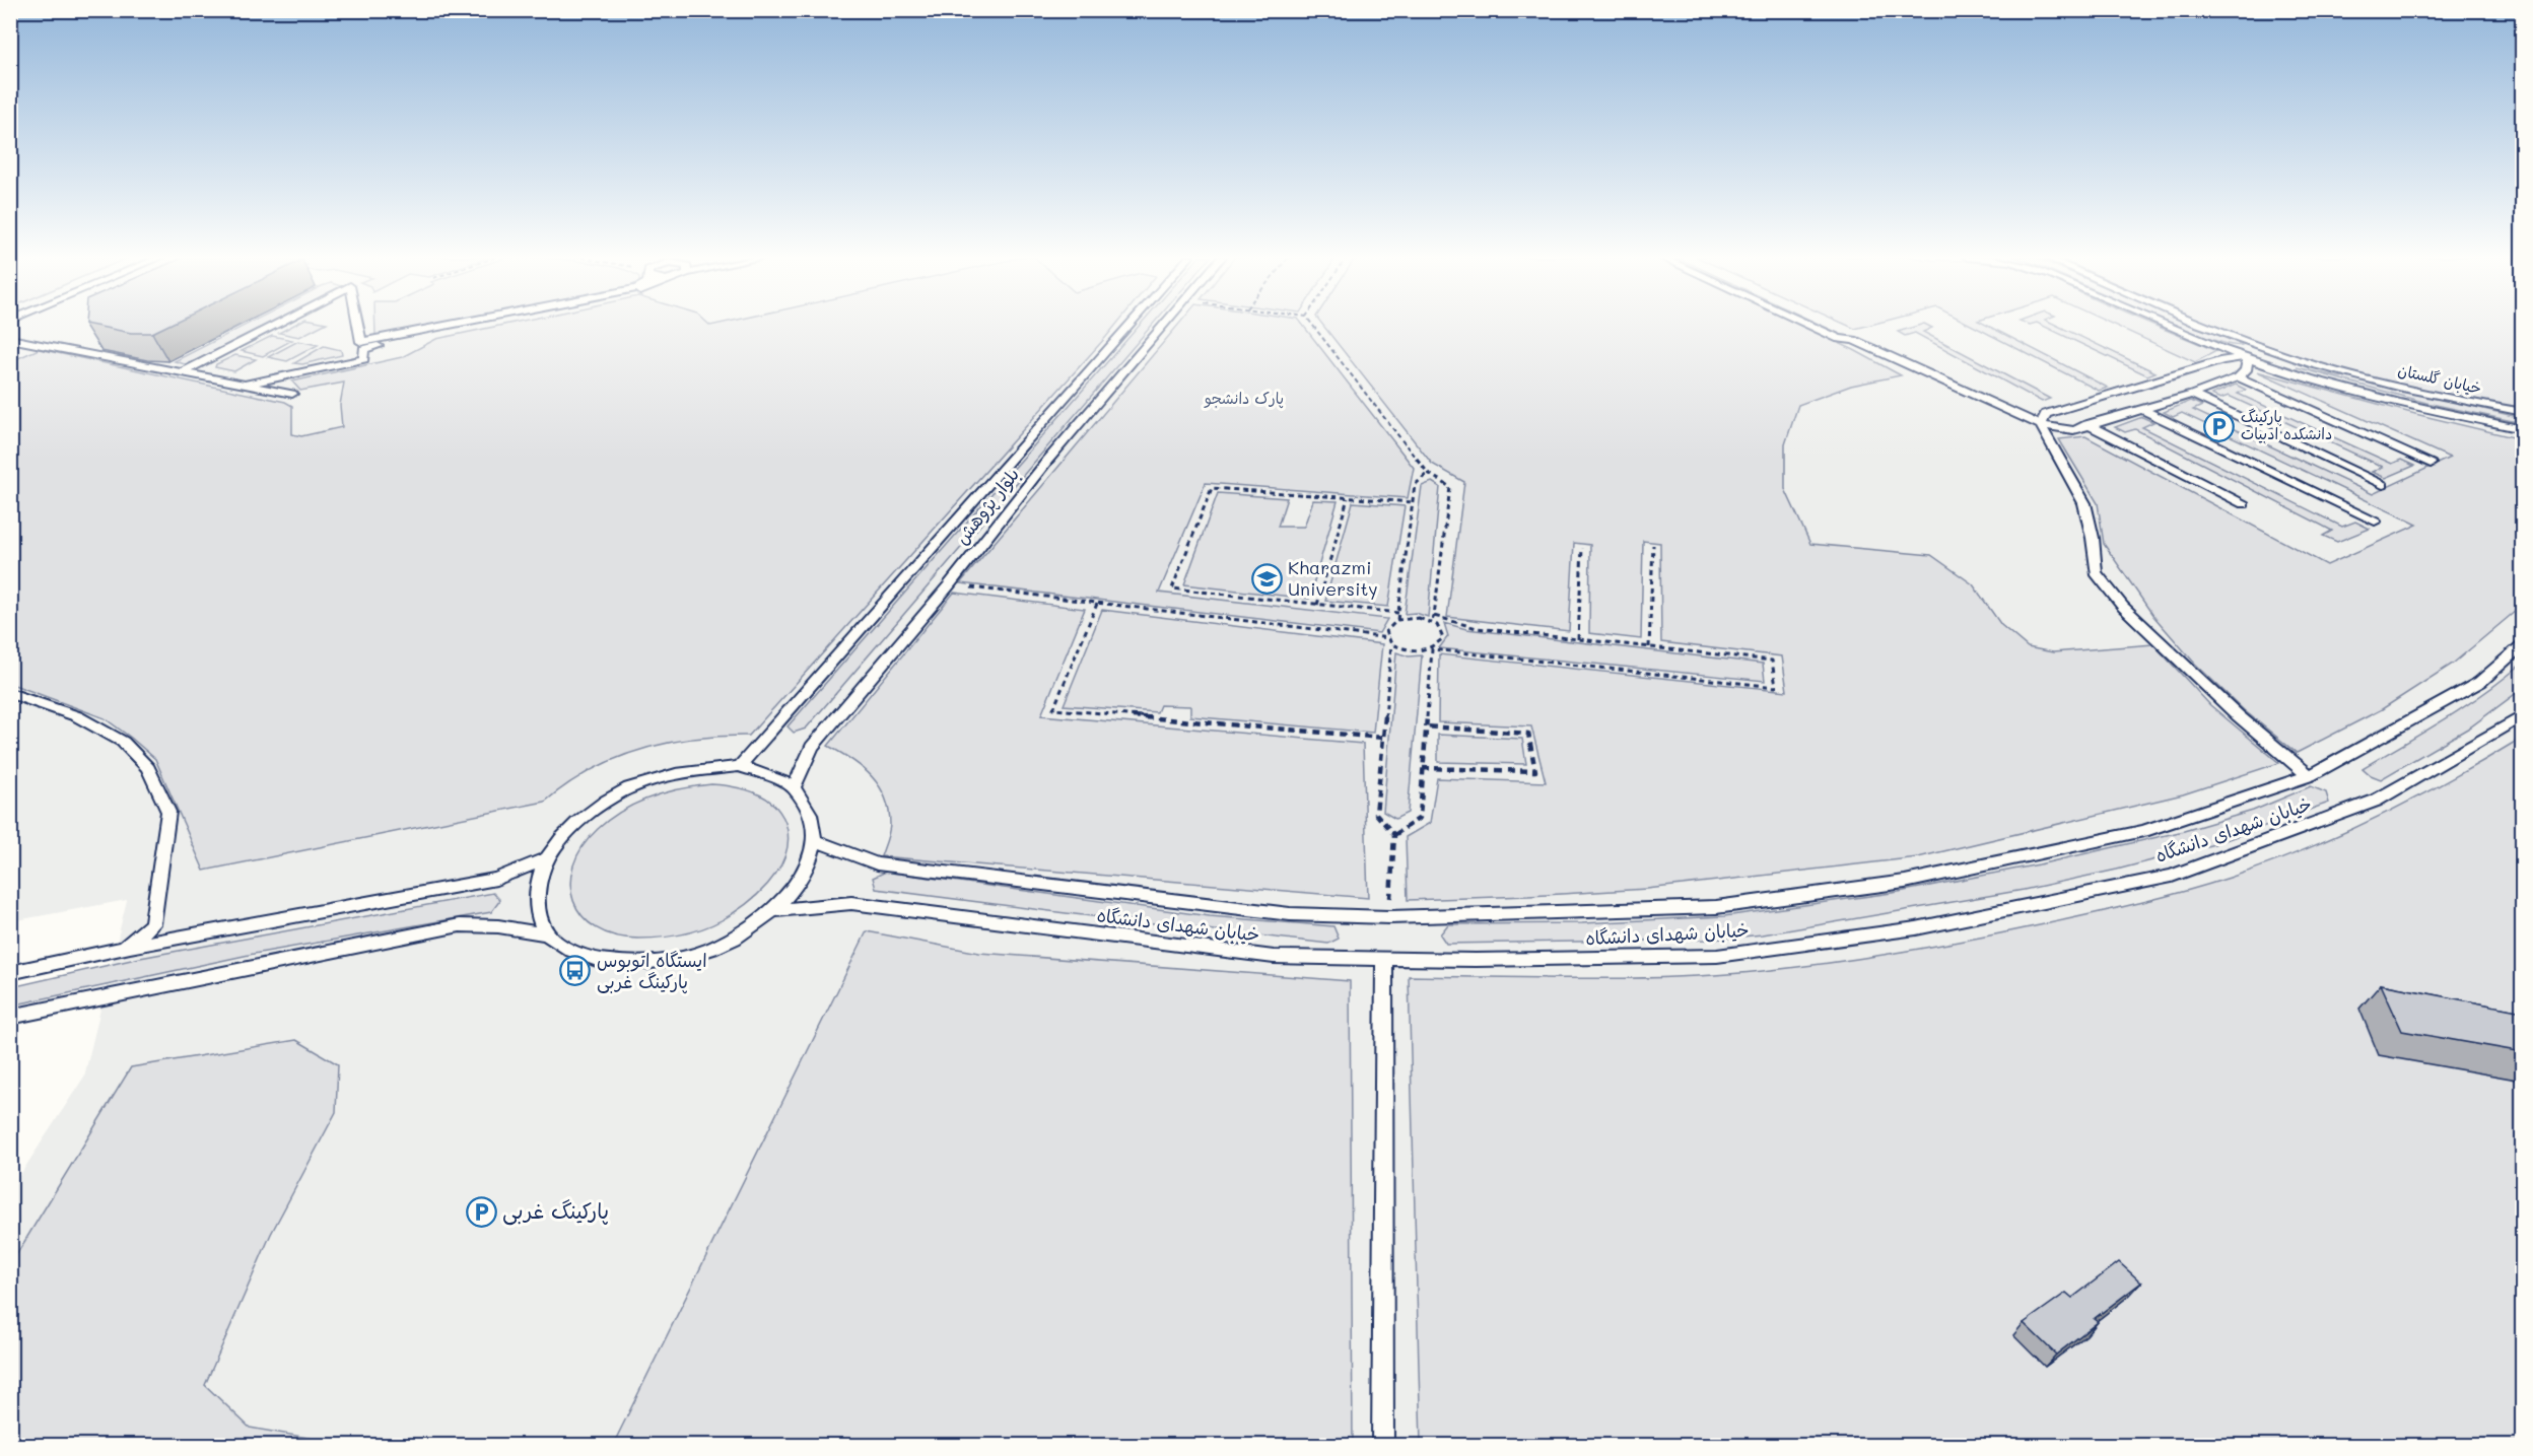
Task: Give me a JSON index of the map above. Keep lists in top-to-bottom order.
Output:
{
  "streets": {
    "lane": ["خیابان گلستان", "بلوار پژوهش", "خیابان شهدای دانشگاه"]
  },
  "parks": ["پارک دانشجو"],
  "places": {
    "parking": ["پارکینگ دانشکده ادبیات", "پارکینگ غربی"],
    "school or university": ["Kharazmi University"],
    "bus stop": ["ایستگاه اتوبوس پارکینگ غربی"]
  }
}
